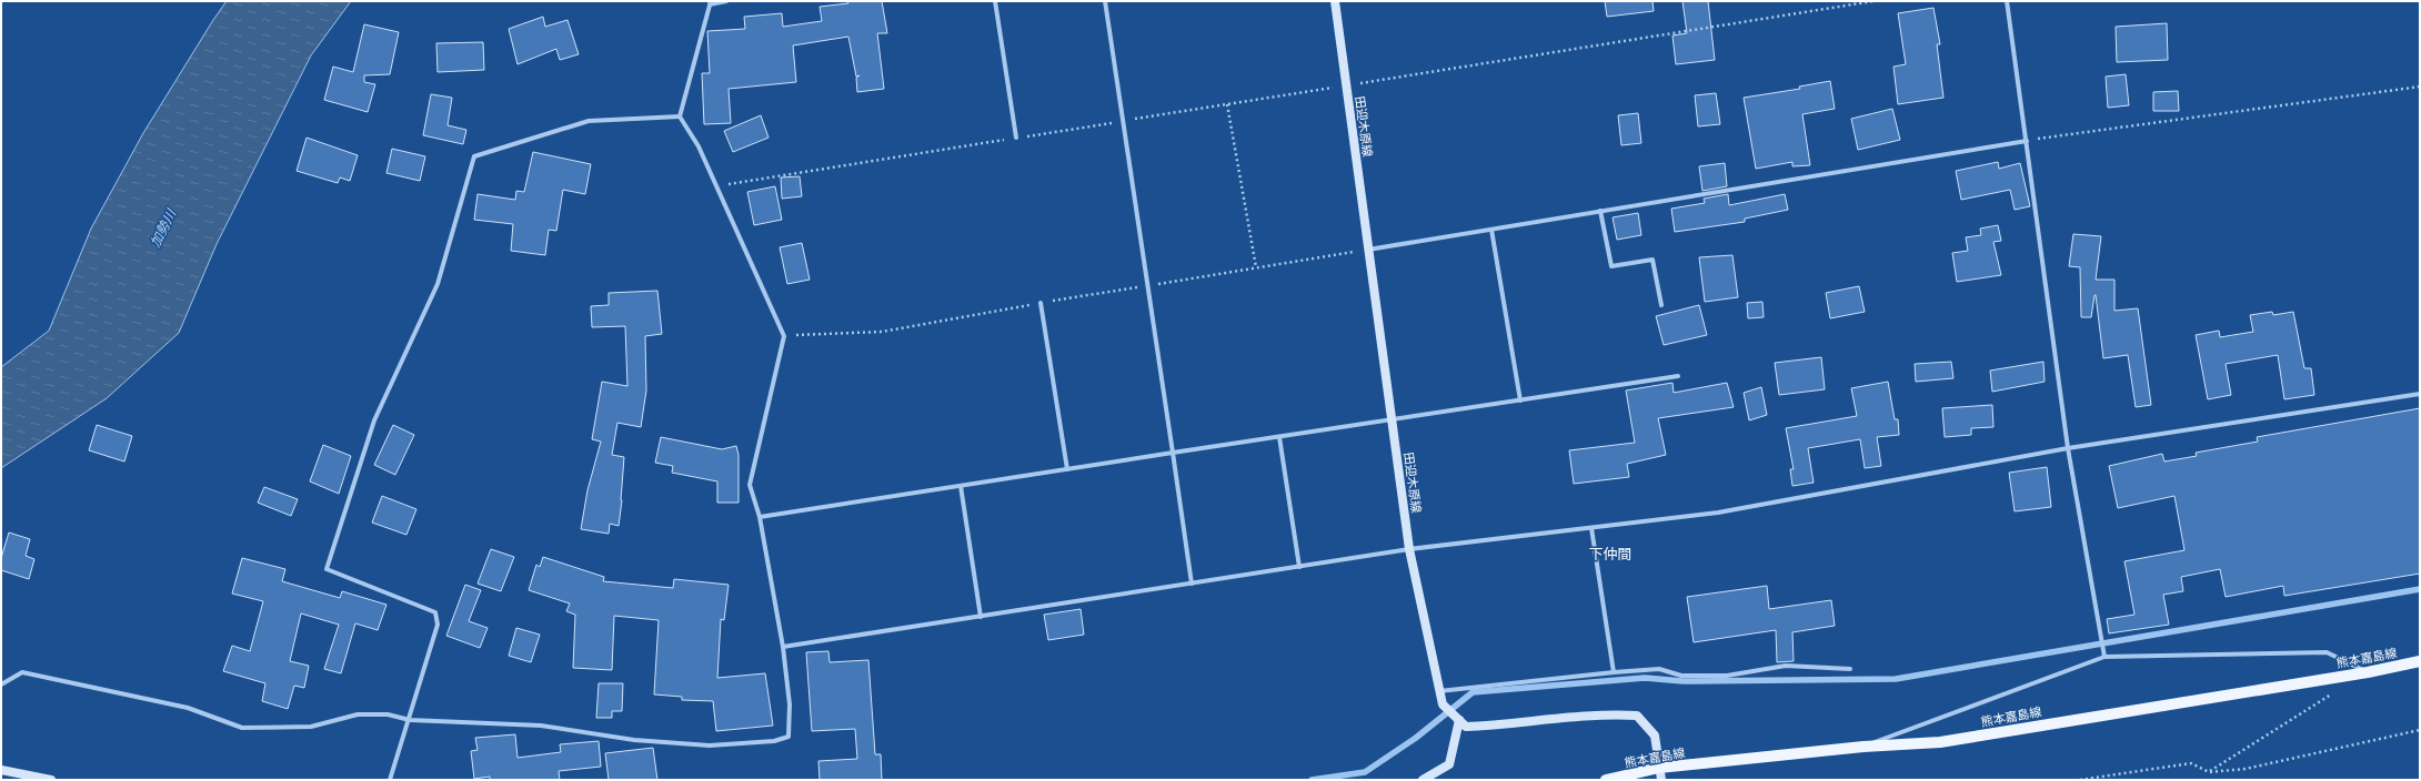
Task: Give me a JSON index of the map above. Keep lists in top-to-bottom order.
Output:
{
  "streets": {
    "main road": ["田迎木原線", "熊本嘉島線"]
  },
  "crossings": [
    ["田迎木原線", "熊本嘉島線"]
  ],
  "districts": ["下仲間"],
  "water": ["加勢川"]
}
